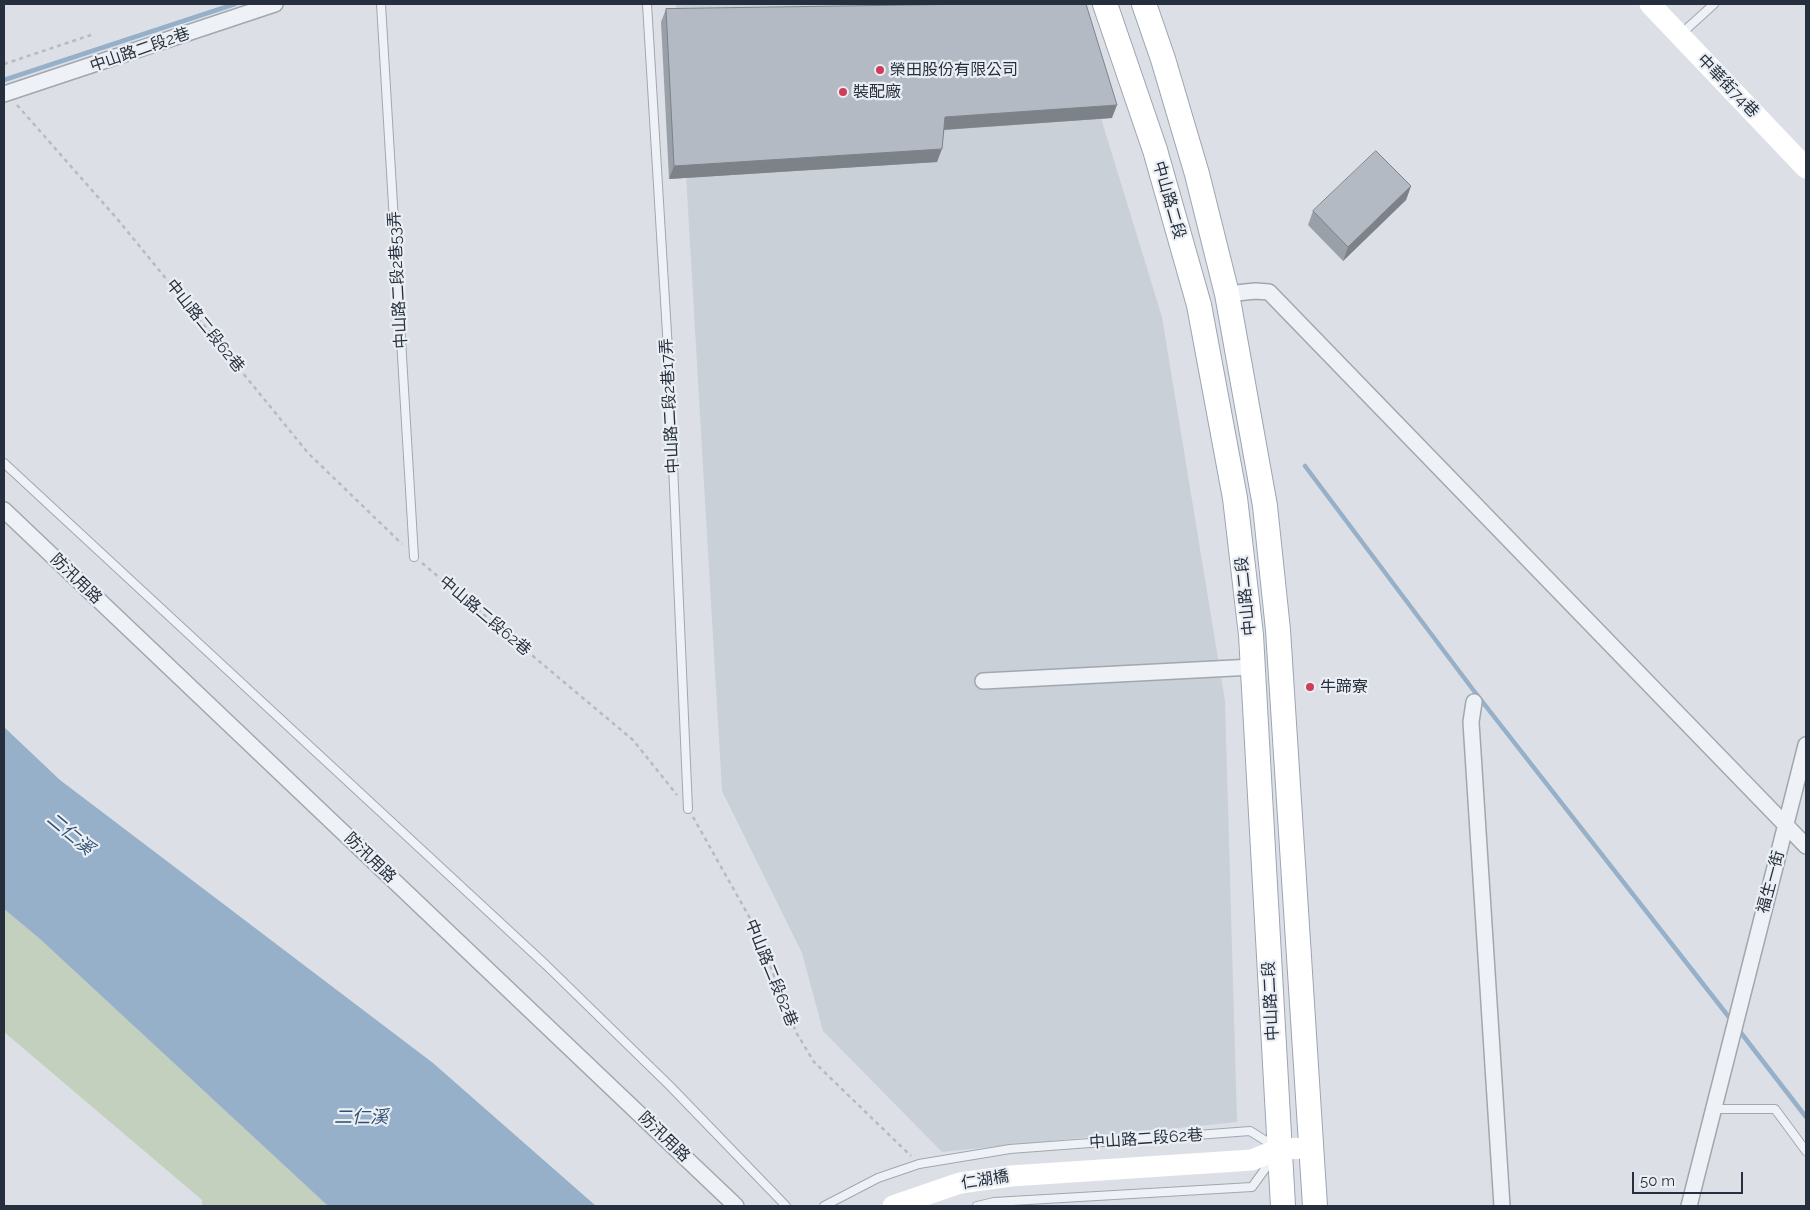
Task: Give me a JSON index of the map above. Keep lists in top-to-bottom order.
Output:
{
  "streets": {
    "main road": ["中山路二段"],
    "street": [
      "中山路二段2巷",
      "中華街74巷",
      "中山路二段62巷",
      "防汛用路",
      "福生一街",
      "仁湖橋"
    ],
    "lane": ["中山路二段2巷53弄", "中山路二段2巷17弄"]
  },
  "crossings": [
    ["中山路二段2巷", "中山路二段62巷"],
    ["中山路二段", "中山路二段62巷"],
    ["中山路二段2巷53弄", "中山路二段62巷"],
    ["中山路二段62巷", "中山路二段2巷17弄"],
    ["中山路二段62巷", "仁湖橋"]
  ],
  "water": ["二仁溪"],
  "places": ["榮田股份有限公司", "裝配廠", "牛蹄寮"],
  "scale_bar": "50 m"
}
